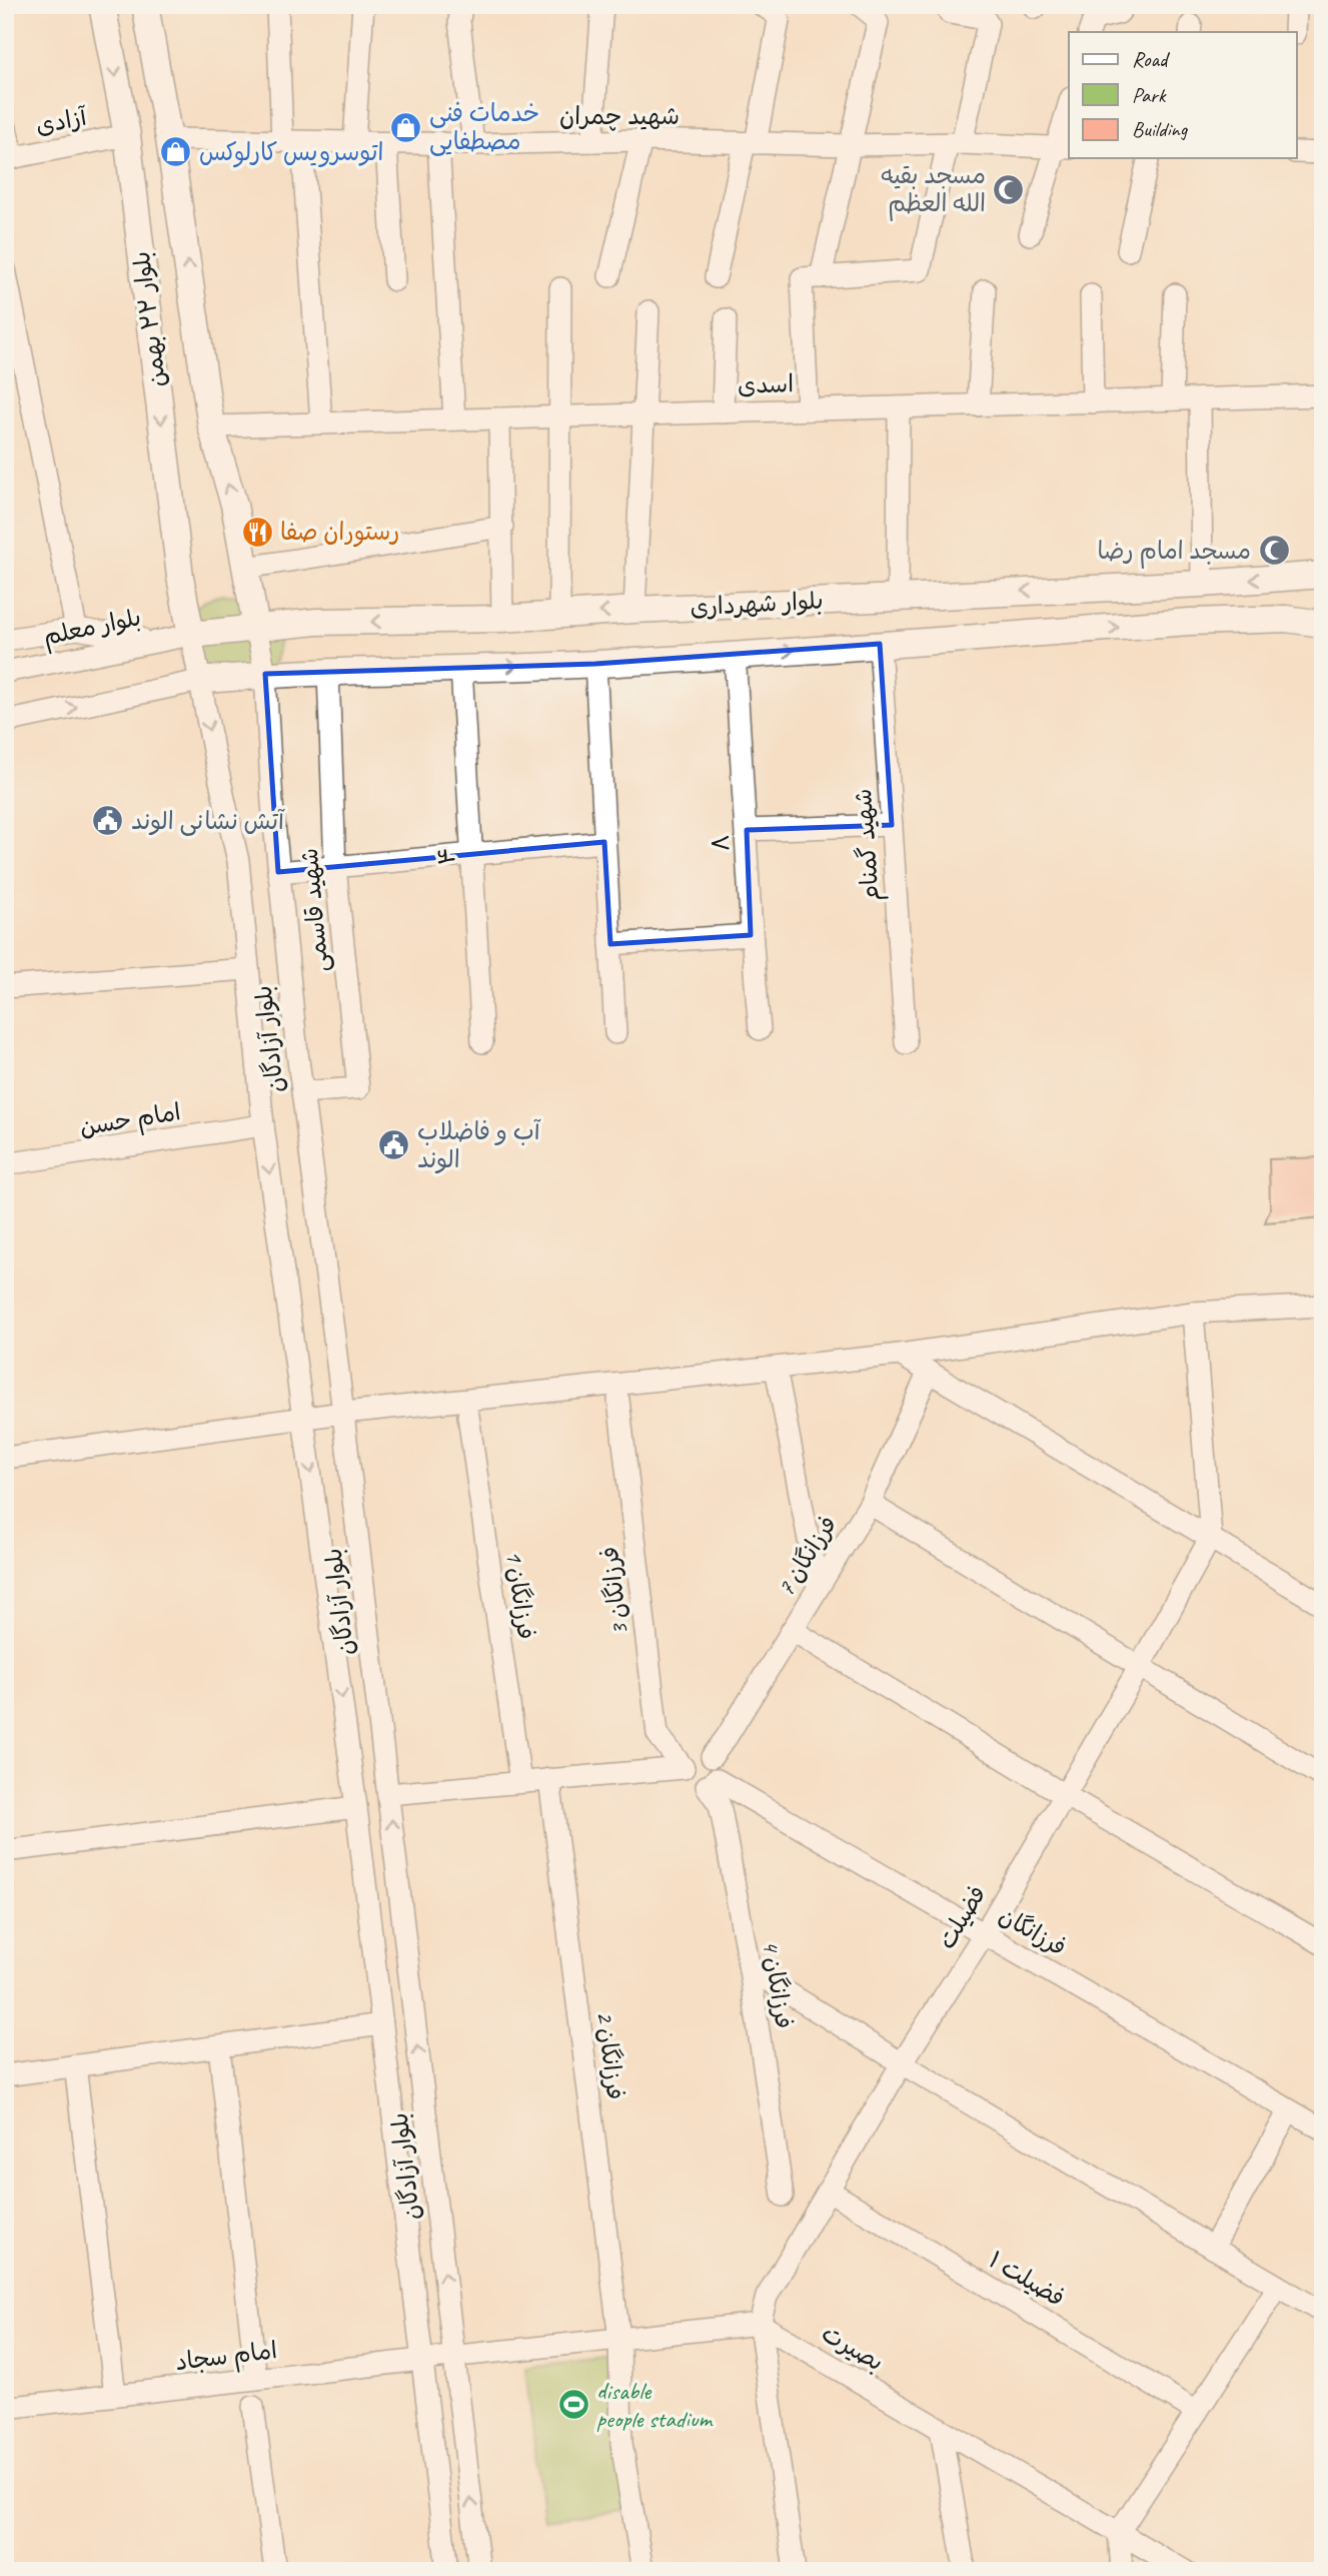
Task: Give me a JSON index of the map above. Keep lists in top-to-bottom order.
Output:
{
  "streets": {
    "main road": ["بلوار ۲۲ بهمن", "بلوار شهرداری"],
    "street": [
      "شهید چمران",
      "آزادی",
      "اسدی",
      "بلوار معلم",
      "۸",
      "شهید گمنام",
      "۴",
      "شهید قاسمی",
      "بلوار آزادگان",
      "امام حسن",
      "فرزانگان 7",
      "فرزانگان 3",
      "فرزانگان 1",
      "فضیلت",
      "فرزانگان",
      "فرزانگان 4",
      "فرزانگان 2",
      "فضیلت ۱",
      "بصیرت",
      "امام سجاد"
    ]
  },
  "crossings": [
    ["شهید چمران", "بلوار ۲۲ بهمن"],
    ["آزادی", "بلوار ۲۲ بهمن"],
    ["بلوار ۲۲ بهمن", "اسدی"],
    ["بلوار ۲۲ بهمن", "بلوار شهرداری"],
    ["بلوار ۲۲ بهمن", "بلوار معلم"],
    ["بلوار ۲۲ بهمن", "بلوار آزادگان"],
    ["بلوار شهرداری", "بلوار معلم"],
    ["بلوار شهرداری", "۸"],
    ["بلوار شهرداری", "شهید گمنام"],
    ["بلوار شهرداری", "۴"],
    ["بلوار شهرداری", "شهید قاسمی"],
    ["بلوار شهرداری", "بلوار آزادگان"],
    ["بلوار معلم", "بلوار آزادگان"],
    ["شهید قاسمی", "بلوار آزادگان"],
    ["بلوار آزادگان", "امام حسن"],
    ["بلوار آزادگان", "امام سجاد"],
    ["فرزانگان 7", "فرزانگان 3"],
    ["فرزانگان 7", "فرزانگان"],
    ["فرزانگان 7", "فرزانگان 4"],
    ["فرزانگان 3", "فرزانگان"],
    ["فرزانگان 3", "فرزانگان 4"],
    ["فضیلت", "فرزانگان"],
    ["فضیلت", "فضیلت ۱"],
    ["فضیلت", "بصیرت"],
    ["فرزانگان", "فرزانگان 4"]
  ],
  "places": {
    "shop": ["خدمات فنی مصطفایی", "اتوسرویس کارلوکس"],
    "mosque": ["مسجد بقیه الله العظم", "مسجد امام رضا"],
    "restaurant": ["رستوران صفا"],
    "public building": ["آتش نشانی الوند", "آب و فاضلاب الوند"],
    "sports": ["disable people stadium"]
  },
  "legend": ["Road", "Park", "Building"]
}
